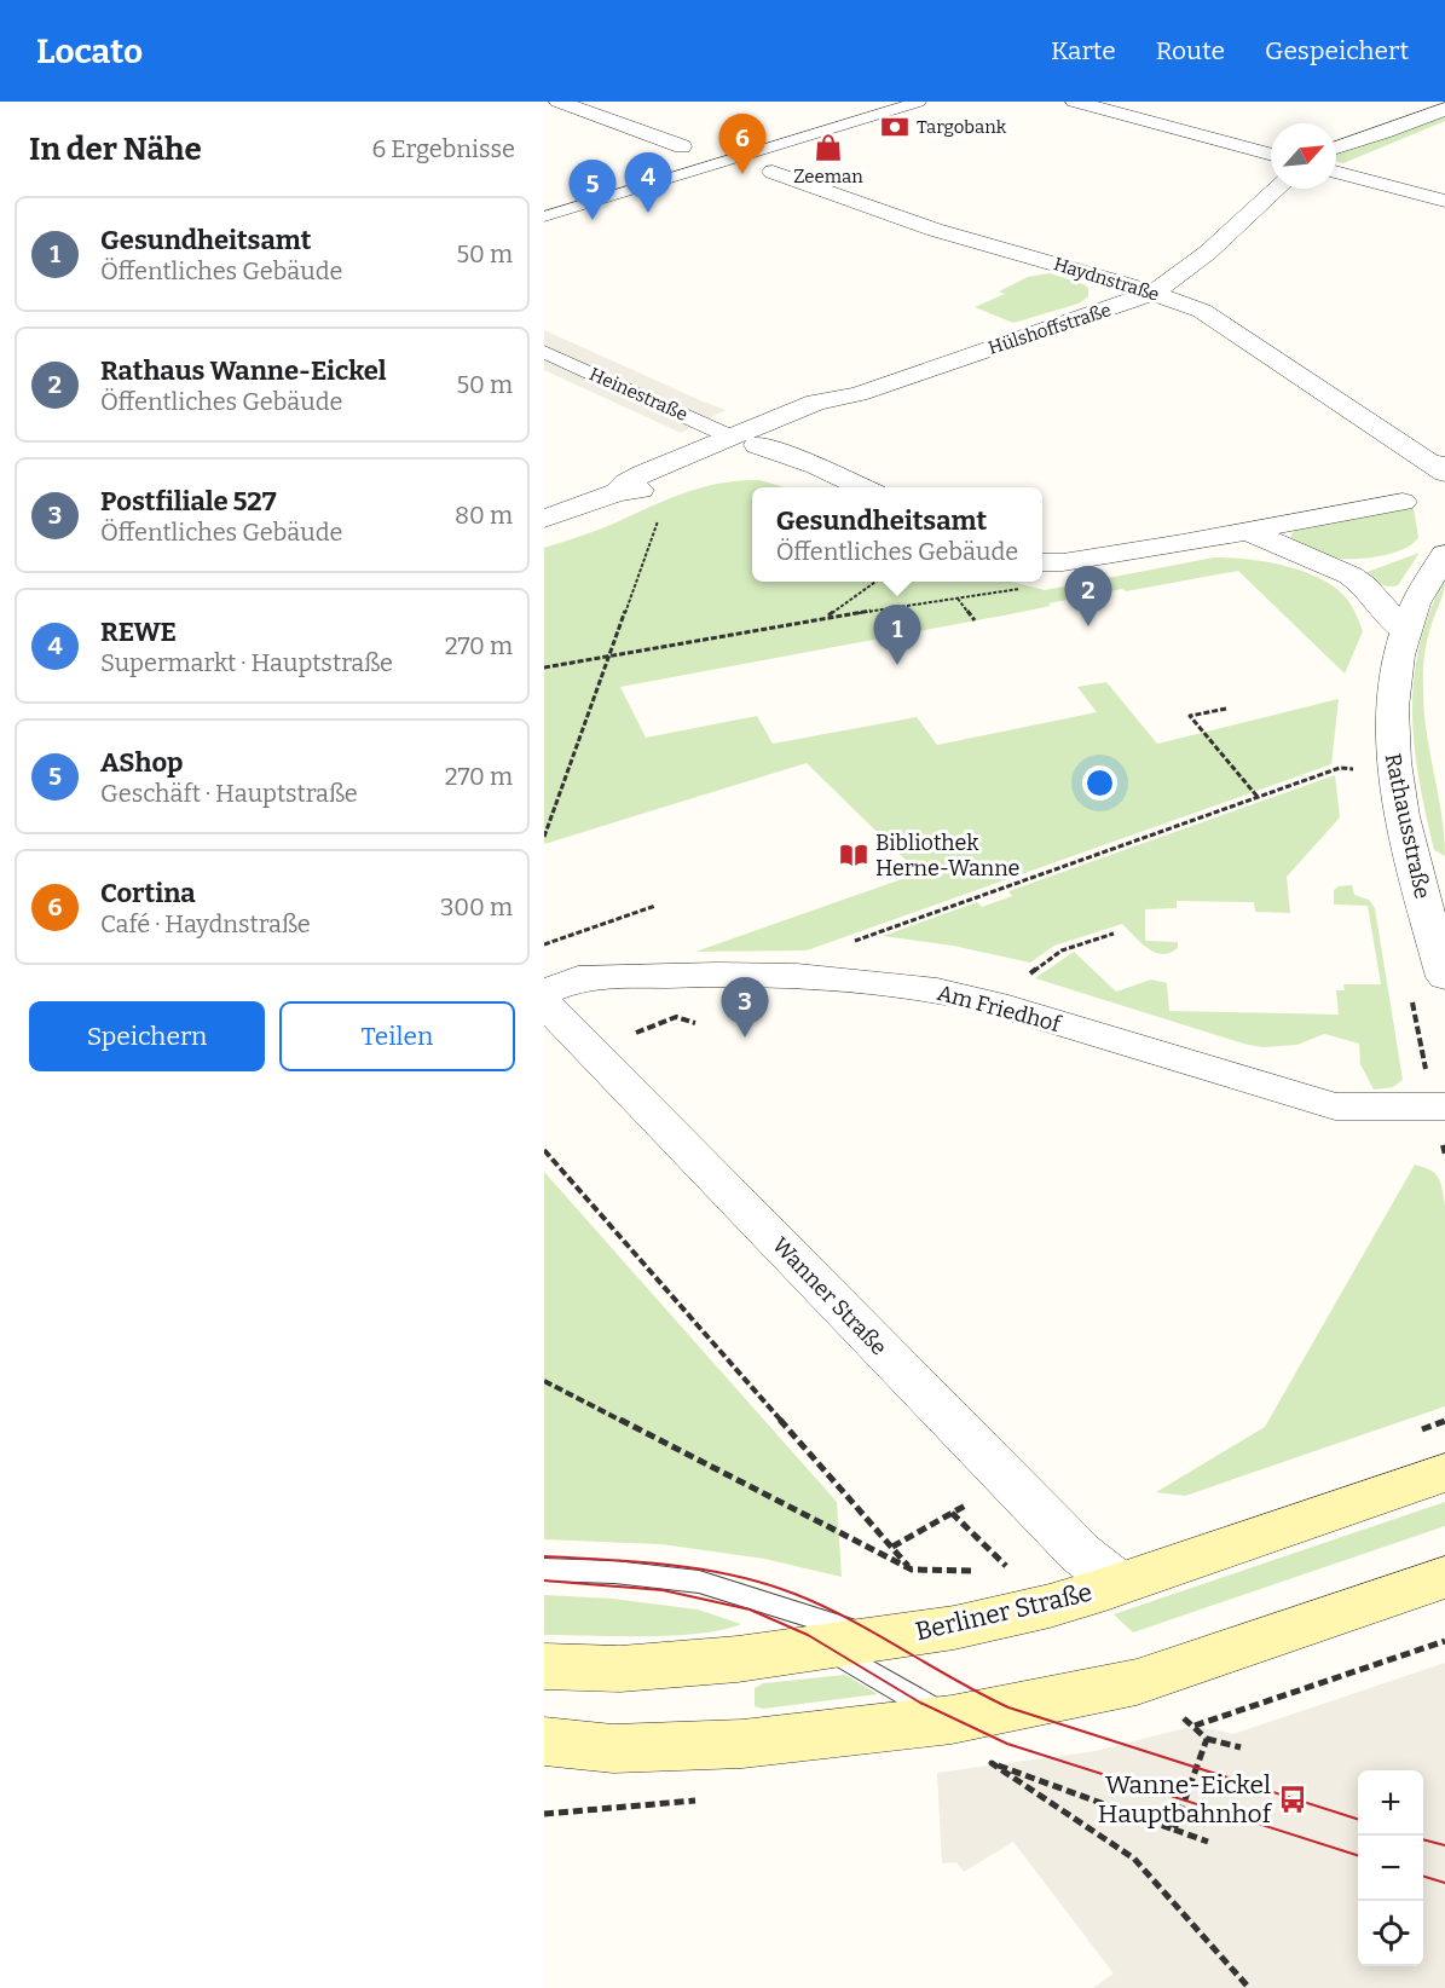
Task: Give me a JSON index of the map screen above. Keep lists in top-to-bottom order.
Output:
{
  "streets": {
    "main road": ["Berliner Straße"],
    "street": [
      "Haydnstraße",
      "Hülshoffstraße",
      "Heinestraße",
      "Rathausstraße",
      "Am Friedhof",
      "Wanner Straße"
    ]
  },
  "crossings": [
    ["Haydnstraße", "Hülshoffstraße"],
    ["Hülshoffstraße", "Heinestraße"],
    ["Wanner Straße", "Berliner Straße"]
  ],
  "places": {
    "bank": ["Targobank"],
    "shop": ["Zeeman"],
    "library": ["Bibliothek Herne-Wanne"],
    "bus stop": ["Wanne-Eickel Hauptbahnhof"]
  },
  "north": "top right",
  "page": {
    "header": "Locato",
    "nav": ["Karte", "Route", "Gespeichert"],
    "heading": ["In der Nähe", "6 Ergebnisse"],
    "pins": [
      "6",
      "4",
      "5",
      "2",
      "1",
      "3"
    ],
    "list": [
      {
        "mark": "1",
        "name": "Gesundheitsamt",
        "note": "Öffentliches Gebäude",
        "value": "50 m"
      },
      {
        "mark": "2",
        "name": "Rathaus Wanne-Eickel",
        "note": "Öffentliches Gebäude",
        "value": "50 m"
      },
      {
        "mark": "3",
        "name": "Postfiliale 527",
        "note": "Öffentliches Gebäude",
        "value": "80 m"
      },
      {
        "mark": "4",
        "name": "REWE",
        "note": "Supermarkt · Hauptstraße",
        "value": "270 m"
      },
      {
        "mark": "5",
        "name": "AShop",
        "note": "Geschäft · Hauptstraße",
        "value": "270 m"
      },
      {
        "mark": "6",
        "name": "Cortina",
        "note": "Café · Haydnstraße",
        "value": "300 m"
      }
    ],
    "popup": ["Gesundheitsamt", "Öffentliches Gebäude"],
    "buttons": ["Speichern", "Teilen"],
    "map_buttons": ["+", "−"]
  }
}
